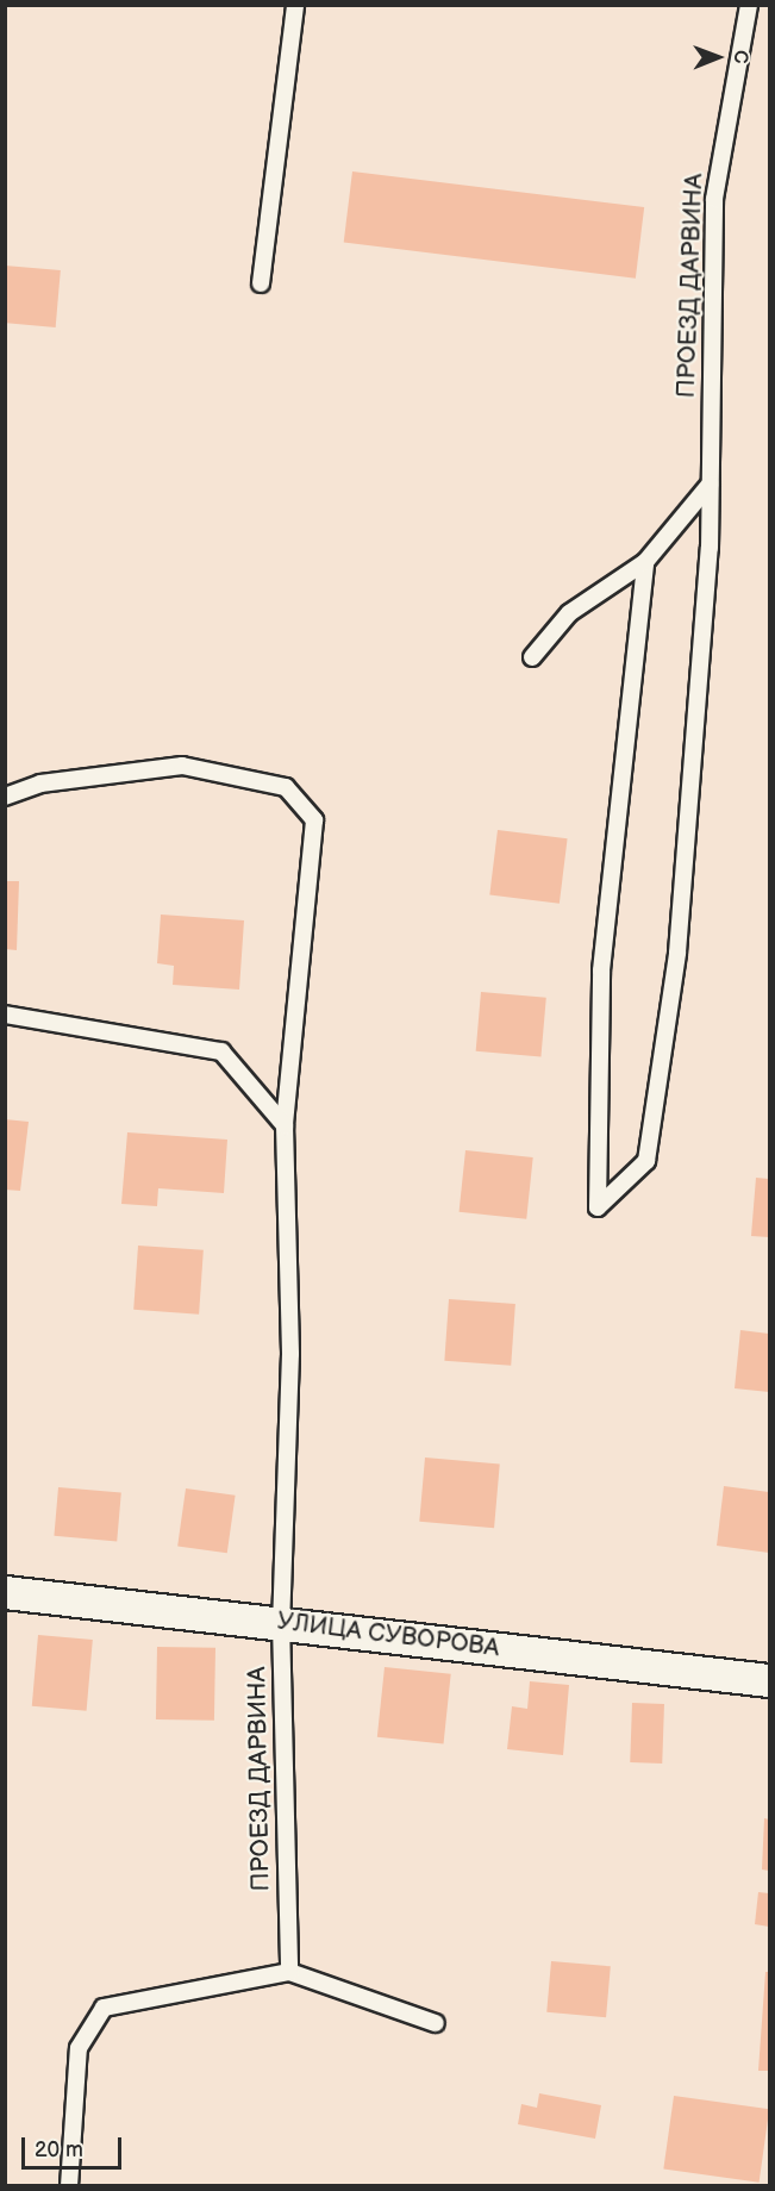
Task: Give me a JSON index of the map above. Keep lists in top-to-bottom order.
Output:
{
  "streets": {
    "street": ["УЛИЦА СУВОРОВА"],
    "lane": ["ПРОЕЗД ДАРВИНА"]
  },
  "crossings": [
    ["ПРОЕЗД ДАРВИНА", "УЛИЦА СУВОРОВА"]
  ],
  "scale_bar": "20 m",
  "north": "right"
}
